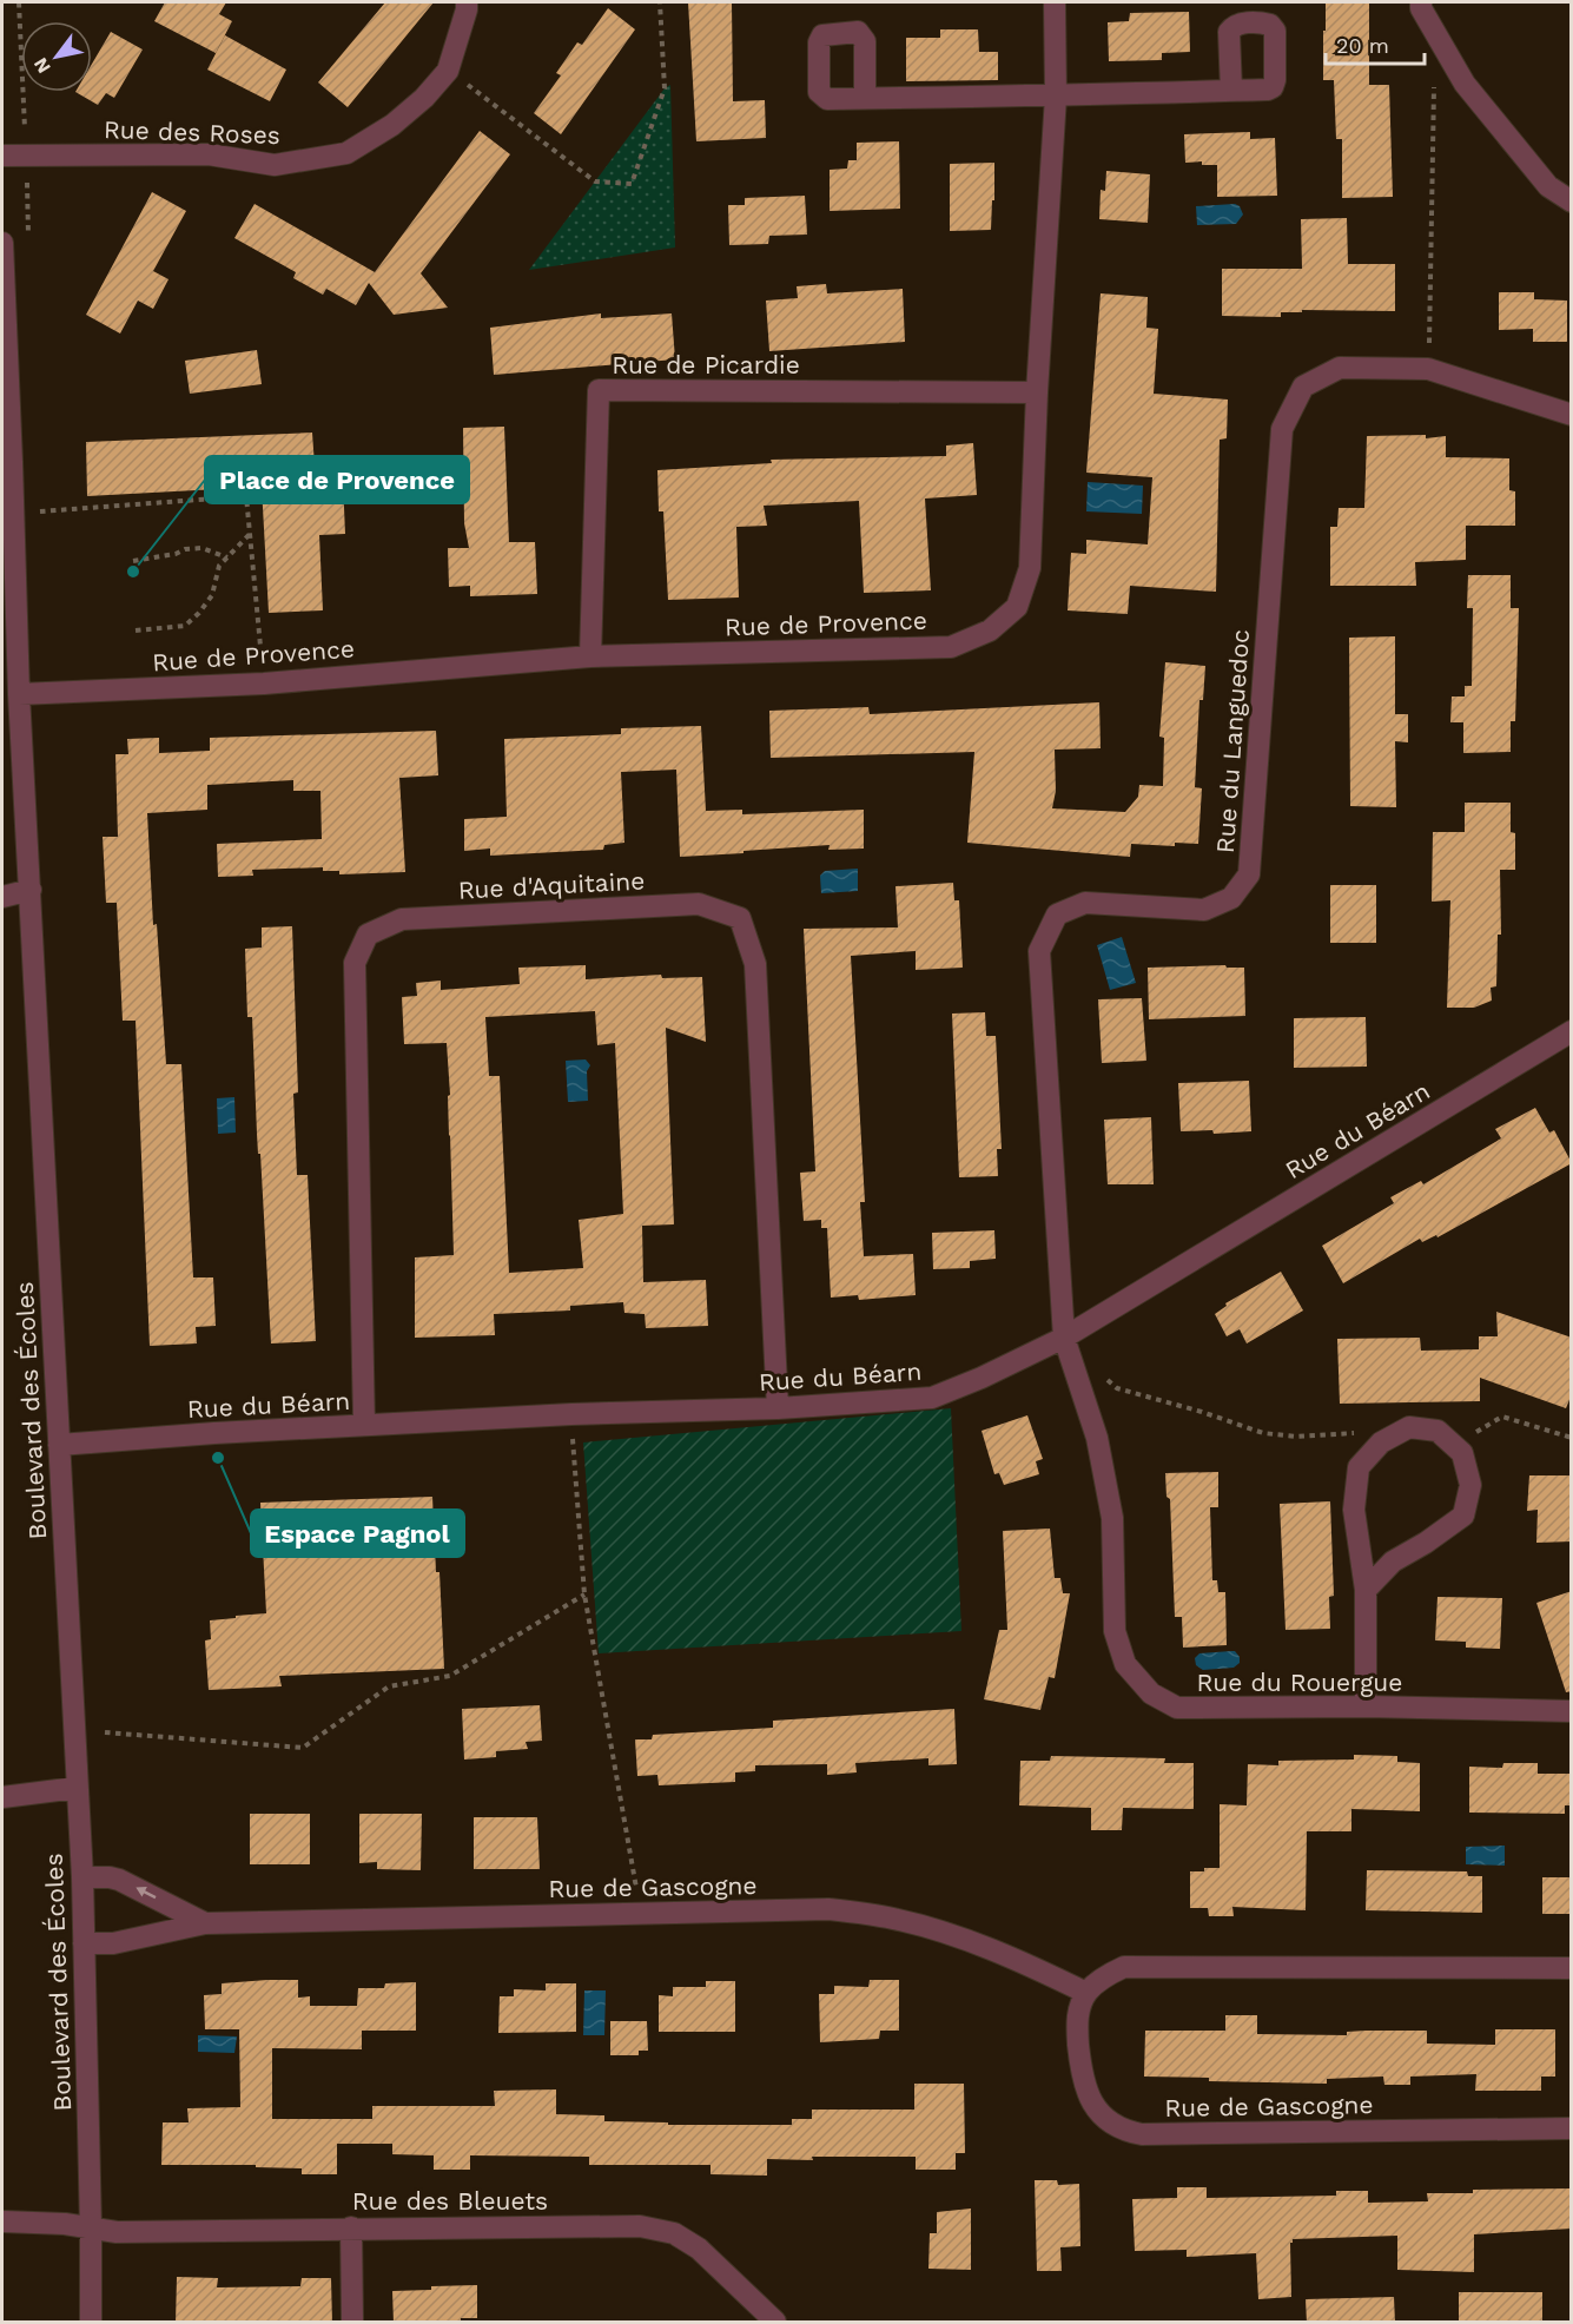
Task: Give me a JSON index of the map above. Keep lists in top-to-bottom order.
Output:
{
  "streets": {
    "street": [
      "Rue des Roses",
      "Rue de Picardie",
      "Rue de Provence",
      "Rue du Languedoc",
      "Rue d'Aquitaine",
      "Rue du Béarn",
      "Boulevard des Écoles",
      "Rue du Rouergue",
      "Rue de Gascogne",
      "Rue des Bleuets"
    ]
  },
  "crossings": [
    ["Rue de Picardie", "Rue de Provence"],
    ["Rue de Provence", "Boulevard des Écoles"],
    ["Rue du Languedoc", "Rue du Béarn"],
    ["Rue du Languedoc", "Rue du Rouergue"],
    ["Rue d'Aquitaine", "Rue du Béarn"],
    ["Rue du Béarn", "Boulevard des Écoles"],
    ["Rue du Béarn", "Rue du Rouergue"],
    ["Boulevard des Écoles", "Rue de Gascogne"],
    ["Boulevard des Écoles", "Rue des Bleuets"]
  ],
  "places": ["Place de Provence", "Espace Pagnol"],
  "scale_bar": "20 m",
  "north": "bottom left"
}
